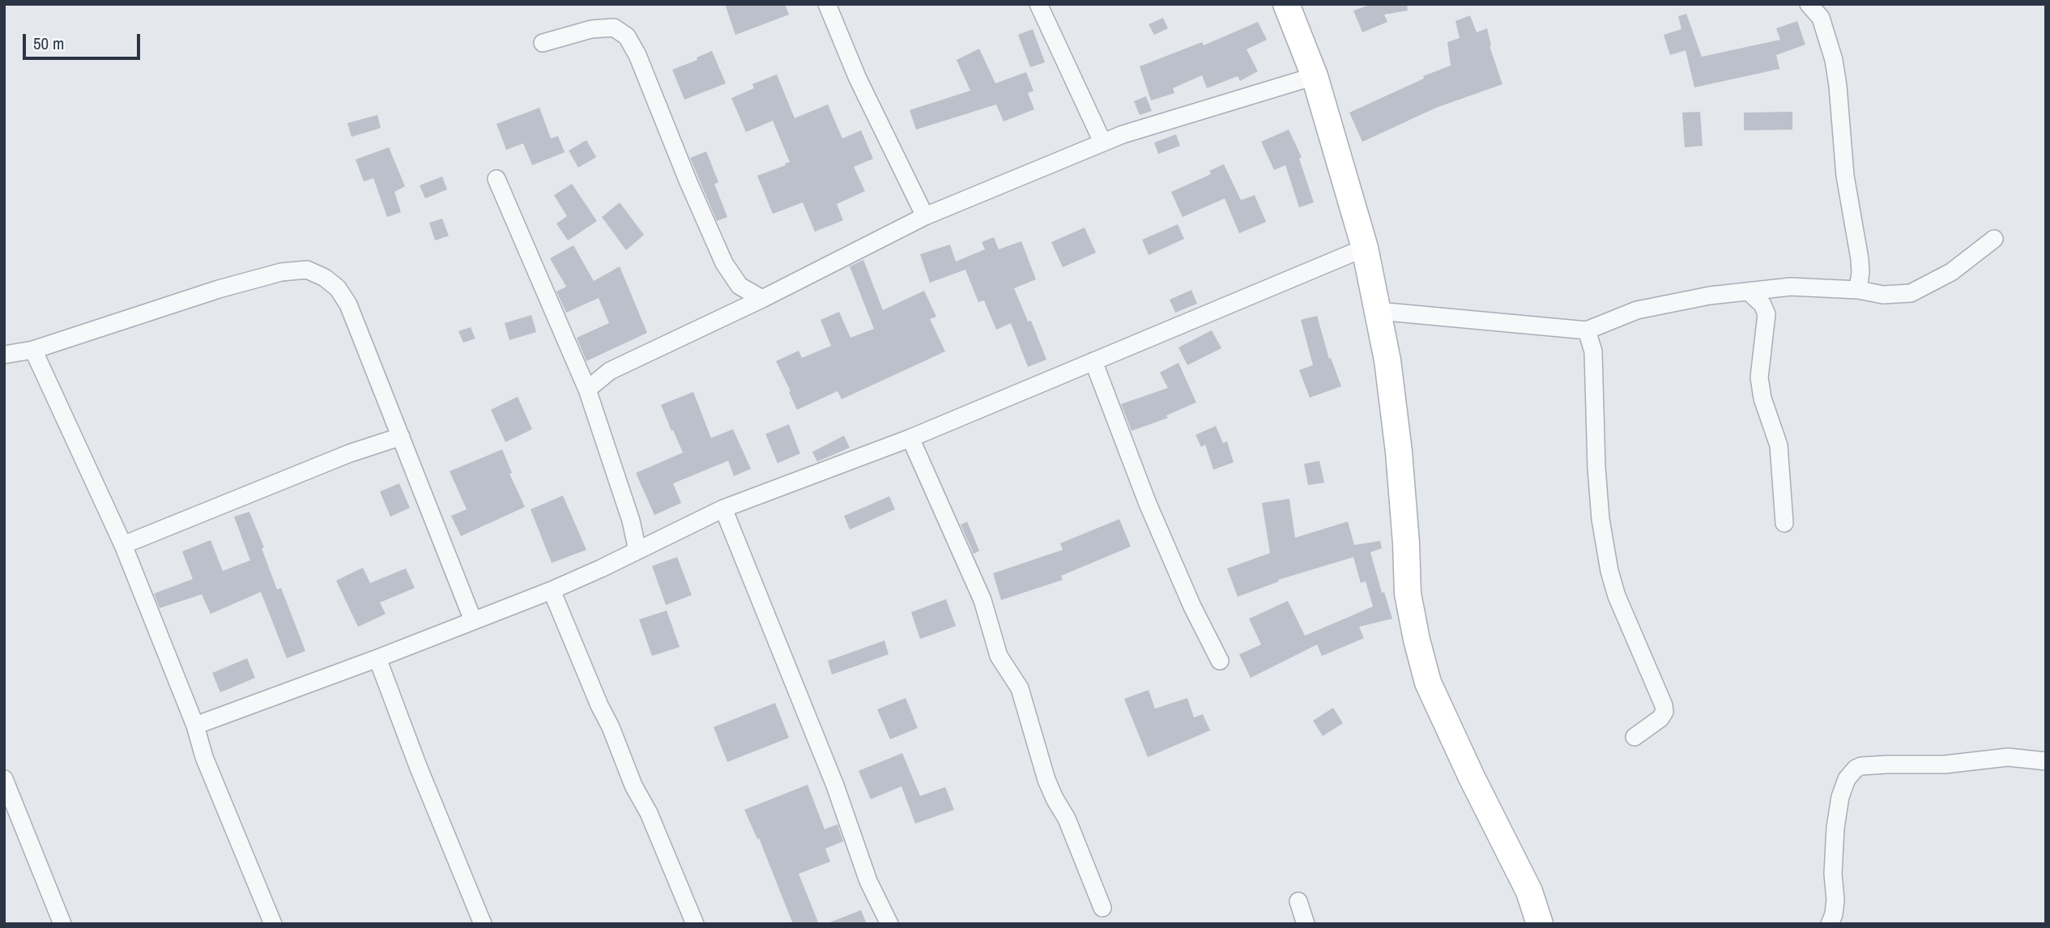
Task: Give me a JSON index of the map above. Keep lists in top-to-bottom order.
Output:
{
  "scale_bar": "50 m"
}
